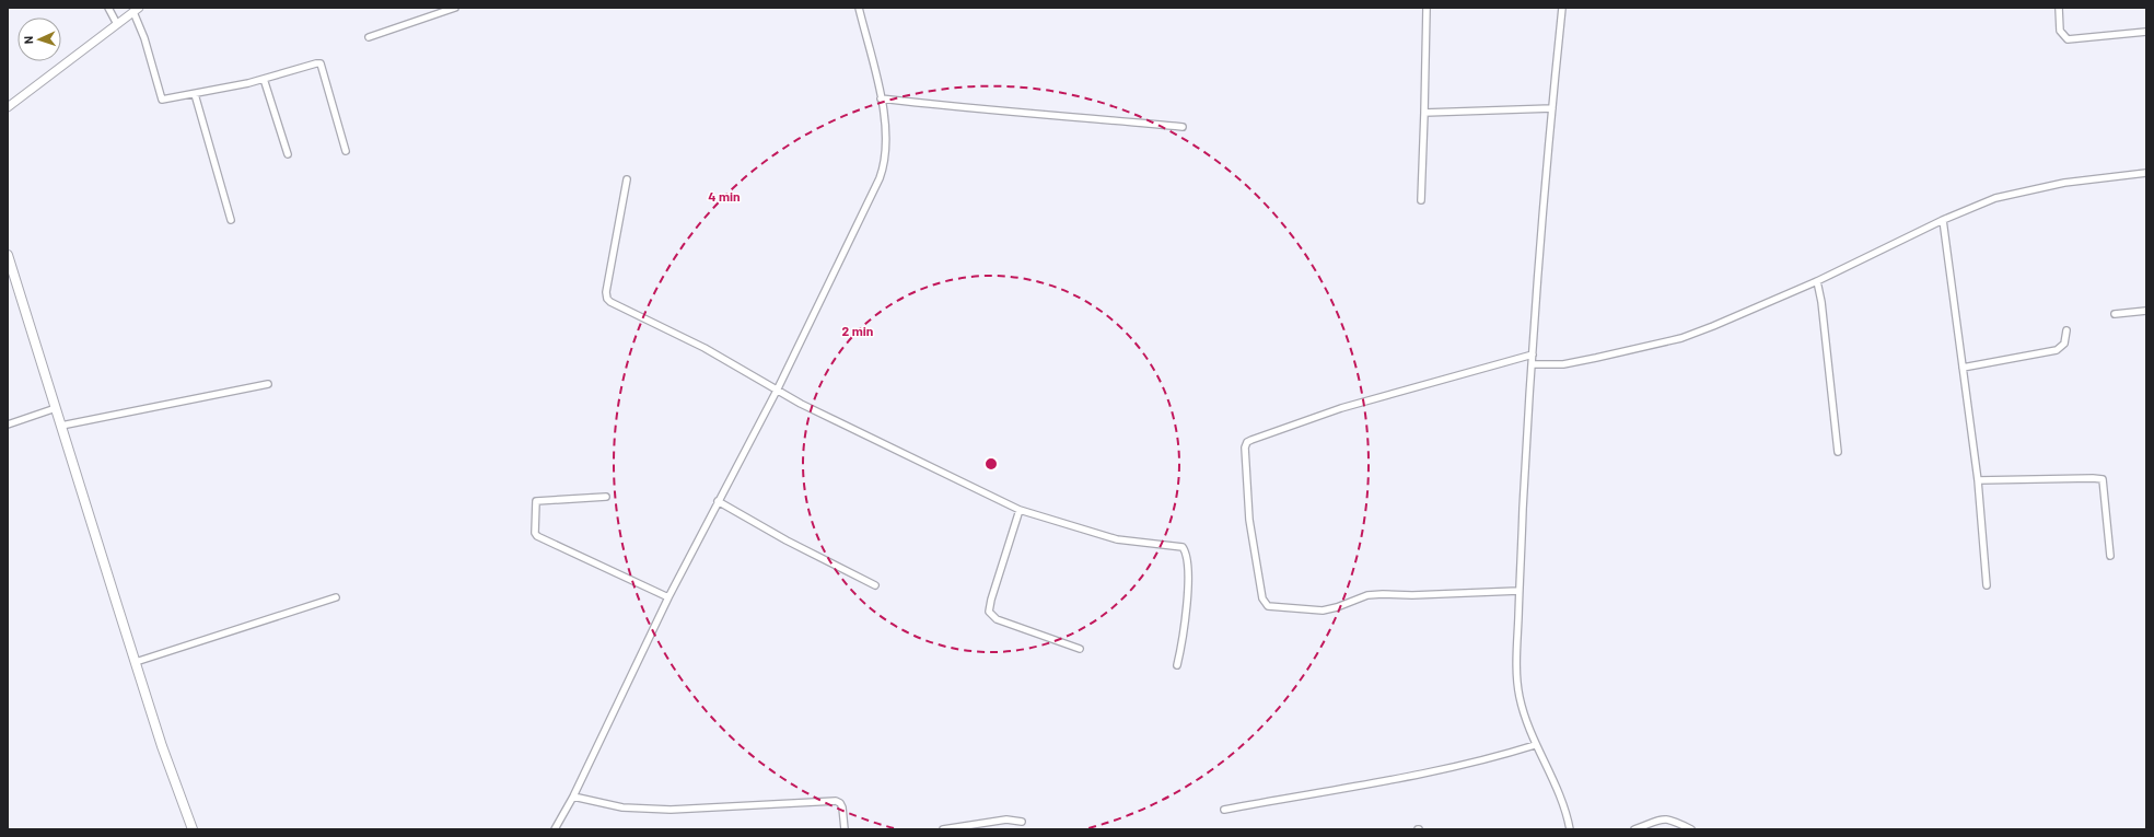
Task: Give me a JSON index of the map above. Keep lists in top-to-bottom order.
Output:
{
  "north": "left",
  "rings": ["4 min", "2 min"]
}
